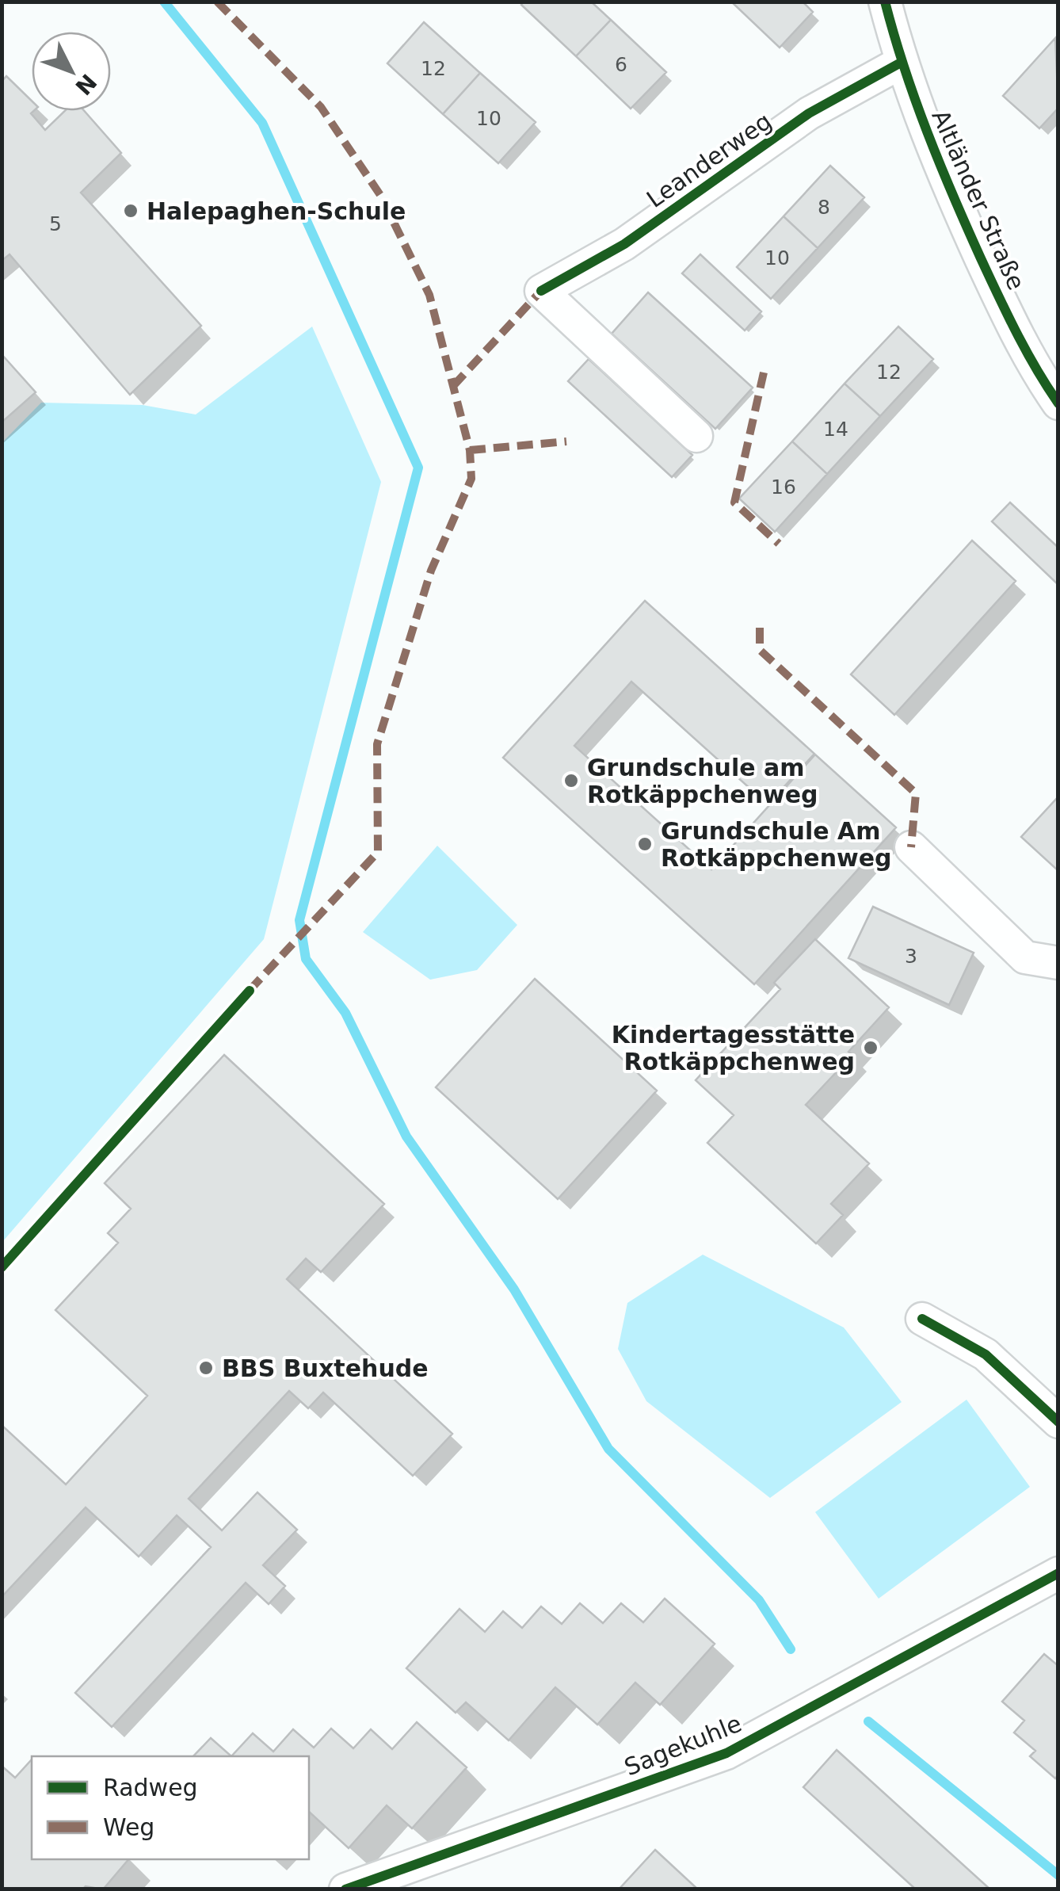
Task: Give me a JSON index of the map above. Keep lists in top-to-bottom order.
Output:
{
  "streets": {
    "street": ["Leanderweg", "Altländer Straße", "Sagekuhle"]
  },
  "crossings": [
    ["Leanderweg", "Altländer Straße"]
  ],
  "places": [
    "Halepaghen-Schule",
    "Grundschule am Rotkäppchenweg",
    "Grundschule Am Rotkäppchenweg",
    "Kindertagesstätte Rotkäppchenweg",
    "BBS Buxtehude"
  ],
  "house_numbers": [
    "6",
    "12",
    "10",
    "8",
    "5",
    "10",
    "12",
    "14",
    "16",
    "3"
  ],
  "legend": ["Radweg", "Weg"],
  "north": "bottom right"
}
